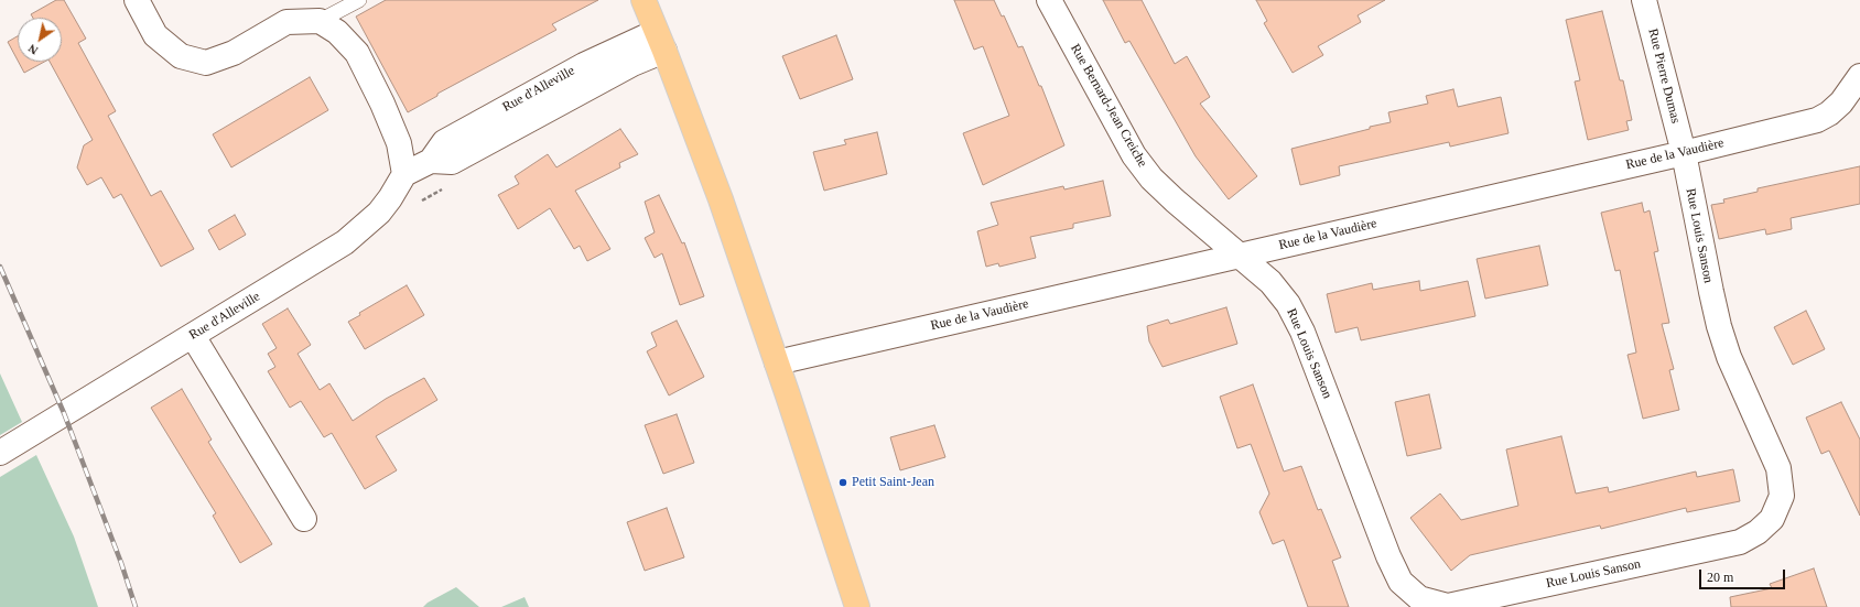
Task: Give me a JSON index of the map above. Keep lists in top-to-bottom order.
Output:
{
  "streets": {
    "street": [
      "Rue Pierre Dumas",
      "Rue d'Alleville",
      "Rue Bernard-Jean Creiche",
      "Rue de la Vaudière",
      "Rue Louis Sanson"
    ]
  },
  "crossings": [
    ["Rue Pierre Dumas", "Rue de la Vaudière"],
    ["Rue Pierre Dumas", "Rue Louis Sanson"],
    ["Rue Bernard-Jean Creiche", "Rue de la Vaudière"],
    ["Rue Bernard-Jean Creiche", "Rue Louis Sanson"],
    ["Rue de la Vaudière", "Rue Louis Sanson"]
  ],
  "places": ["Petit Saint-Jean"],
  "scale_bar": "20 m",
  "north": "bottom left"
}
